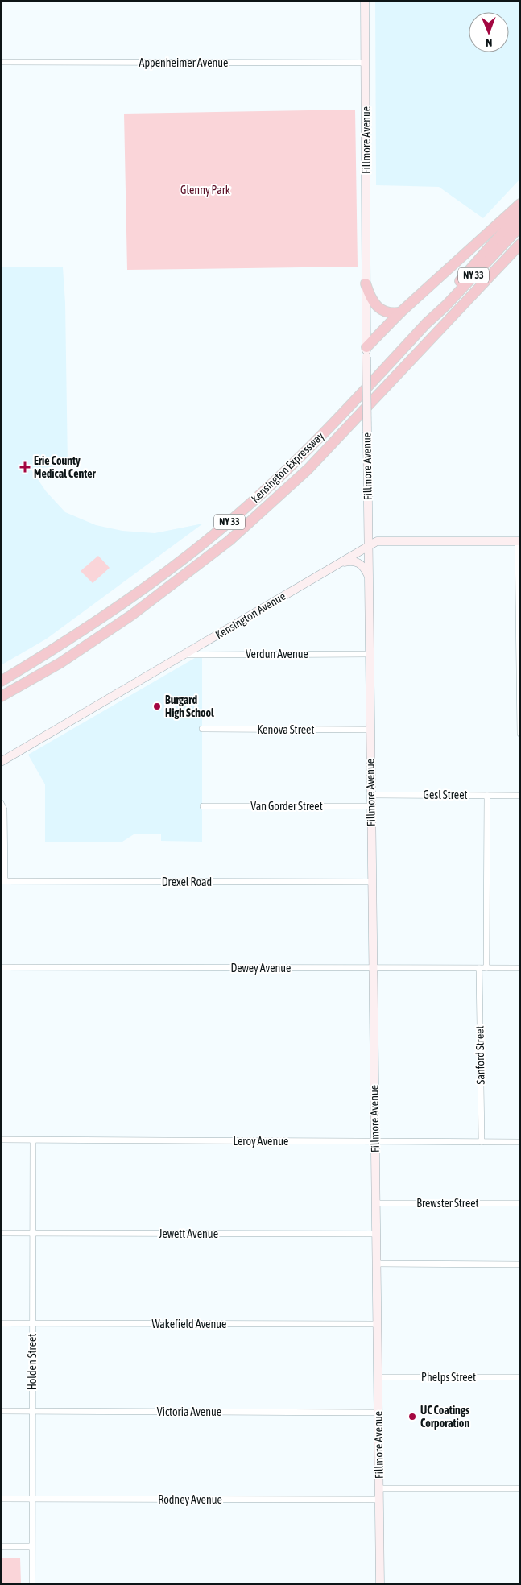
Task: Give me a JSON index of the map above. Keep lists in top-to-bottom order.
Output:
{
  "streets": {
    "highway": ["NY 33", "Kensington Expressway"],
    "street": [
      "Appenheimer Avenue",
      "Fillmore Avenue",
      "Kensington Avenue",
      "Verdun Avenue",
      "Kenova Street",
      "Gesl Street",
      "Van Gorder Street",
      "Drexel Road",
      "Dewey Avenue",
      "Sanford Street",
      "Leroy Avenue",
      "Brewster Street",
      "Jewett Avenue",
      "Wakefield Avenue",
      "Holden Street",
      "Phelps Street",
      "Victoria Avenue",
      "Rodney Avenue"
    ]
  },
  "crossings": [
    ["Appenheimer Avenue", "Fillmore Avenue"],
    ["Fillmore Avenue", "Kensington Avenue"],
    ["Fillmore Avenue", "Verdun Avenue"],
    ["Fillmore Avenue", "Kenova Street"],
    ["Fillmore Avenue", "Gesl Street"],
    ["Fillmore Avenue", "Van Gorder Street"],
    ["Fillmore Avenue", "Drexel Road"],
    ["Fillmore Avenue", "Dewey Avenue"],
    ["Fillmore Avenue", "Leroy Avenue"],
    ["Fillmore Avenue", "Brewster Street"],
    ["Fillmore Avenue", "Jewett Avenue"],
    ["Fillmore Avenue", "Wakefield Avenue"],
    ["Fillmore Avenue", "Phelps Street"],
    ["Fillmore Avenue", "Victoria Avenue"],
    ["Fillmore Avenue", "Rodney Avenue"],
    ["Kensington Avenue", "Verdun Avenue"],
    ["Dewey Avenue", "Sanford Street"],
    ["Sanford Street", "Leroy Avenue"],
    ["Leroy Avenue", "Holden Street"],
    ["Jewett Avenue", "Holden Street"],
    ["Wakefield Avenue", "Holden Street"],
    ["Holden Street", "Victoria Avenue"],
    ["Holden Street", "Rodney Avenue"]
  ],
  "parks": ["Glenny Park"],
  "places": {
    "health": ["Erie County Medical Center"],
    "other": ["Burgard High School", "UC Coatings Corporation"]
  },
  "north": "bottom"
}
